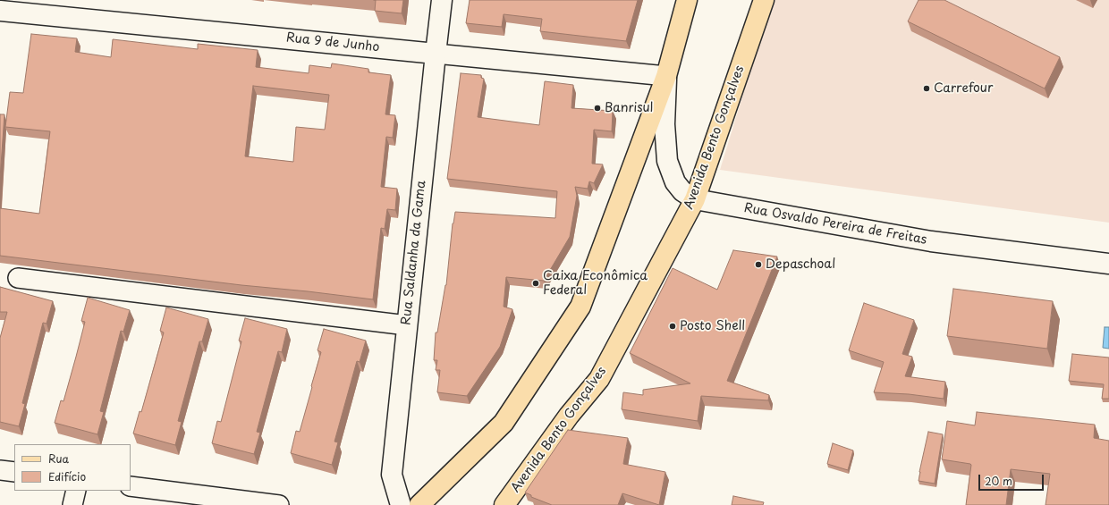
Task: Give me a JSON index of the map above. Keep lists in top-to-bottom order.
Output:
{
  "streets": {
    "main road": ["Avenida Bento Gonçalves"],
    "street": ["Rua 9 de Junho", "Rua Osvaldo Pereira de Freitas", "Rua Saldanha da Gama"]
  },
  "crossings": [
    ["Rua 9 de Junho", "Rua Osvaldo Pereira de Freitas"],
    ["Rua 9 de Junho", "Rua Saldanha da Gama"],
    ["Avenida Bento Gonçalves", "Rua Osvaldo Pereira de Freitas"]
  ],
  "places": [
    "Carrefour",
    "Banrisul",
    "Depaschoal",
    "Caixa Econômica Federal",
    "Posto Shell"
  ],
  "legend": ["Rua", "Edifício"],
  "scale_bar": "20 m"
}
